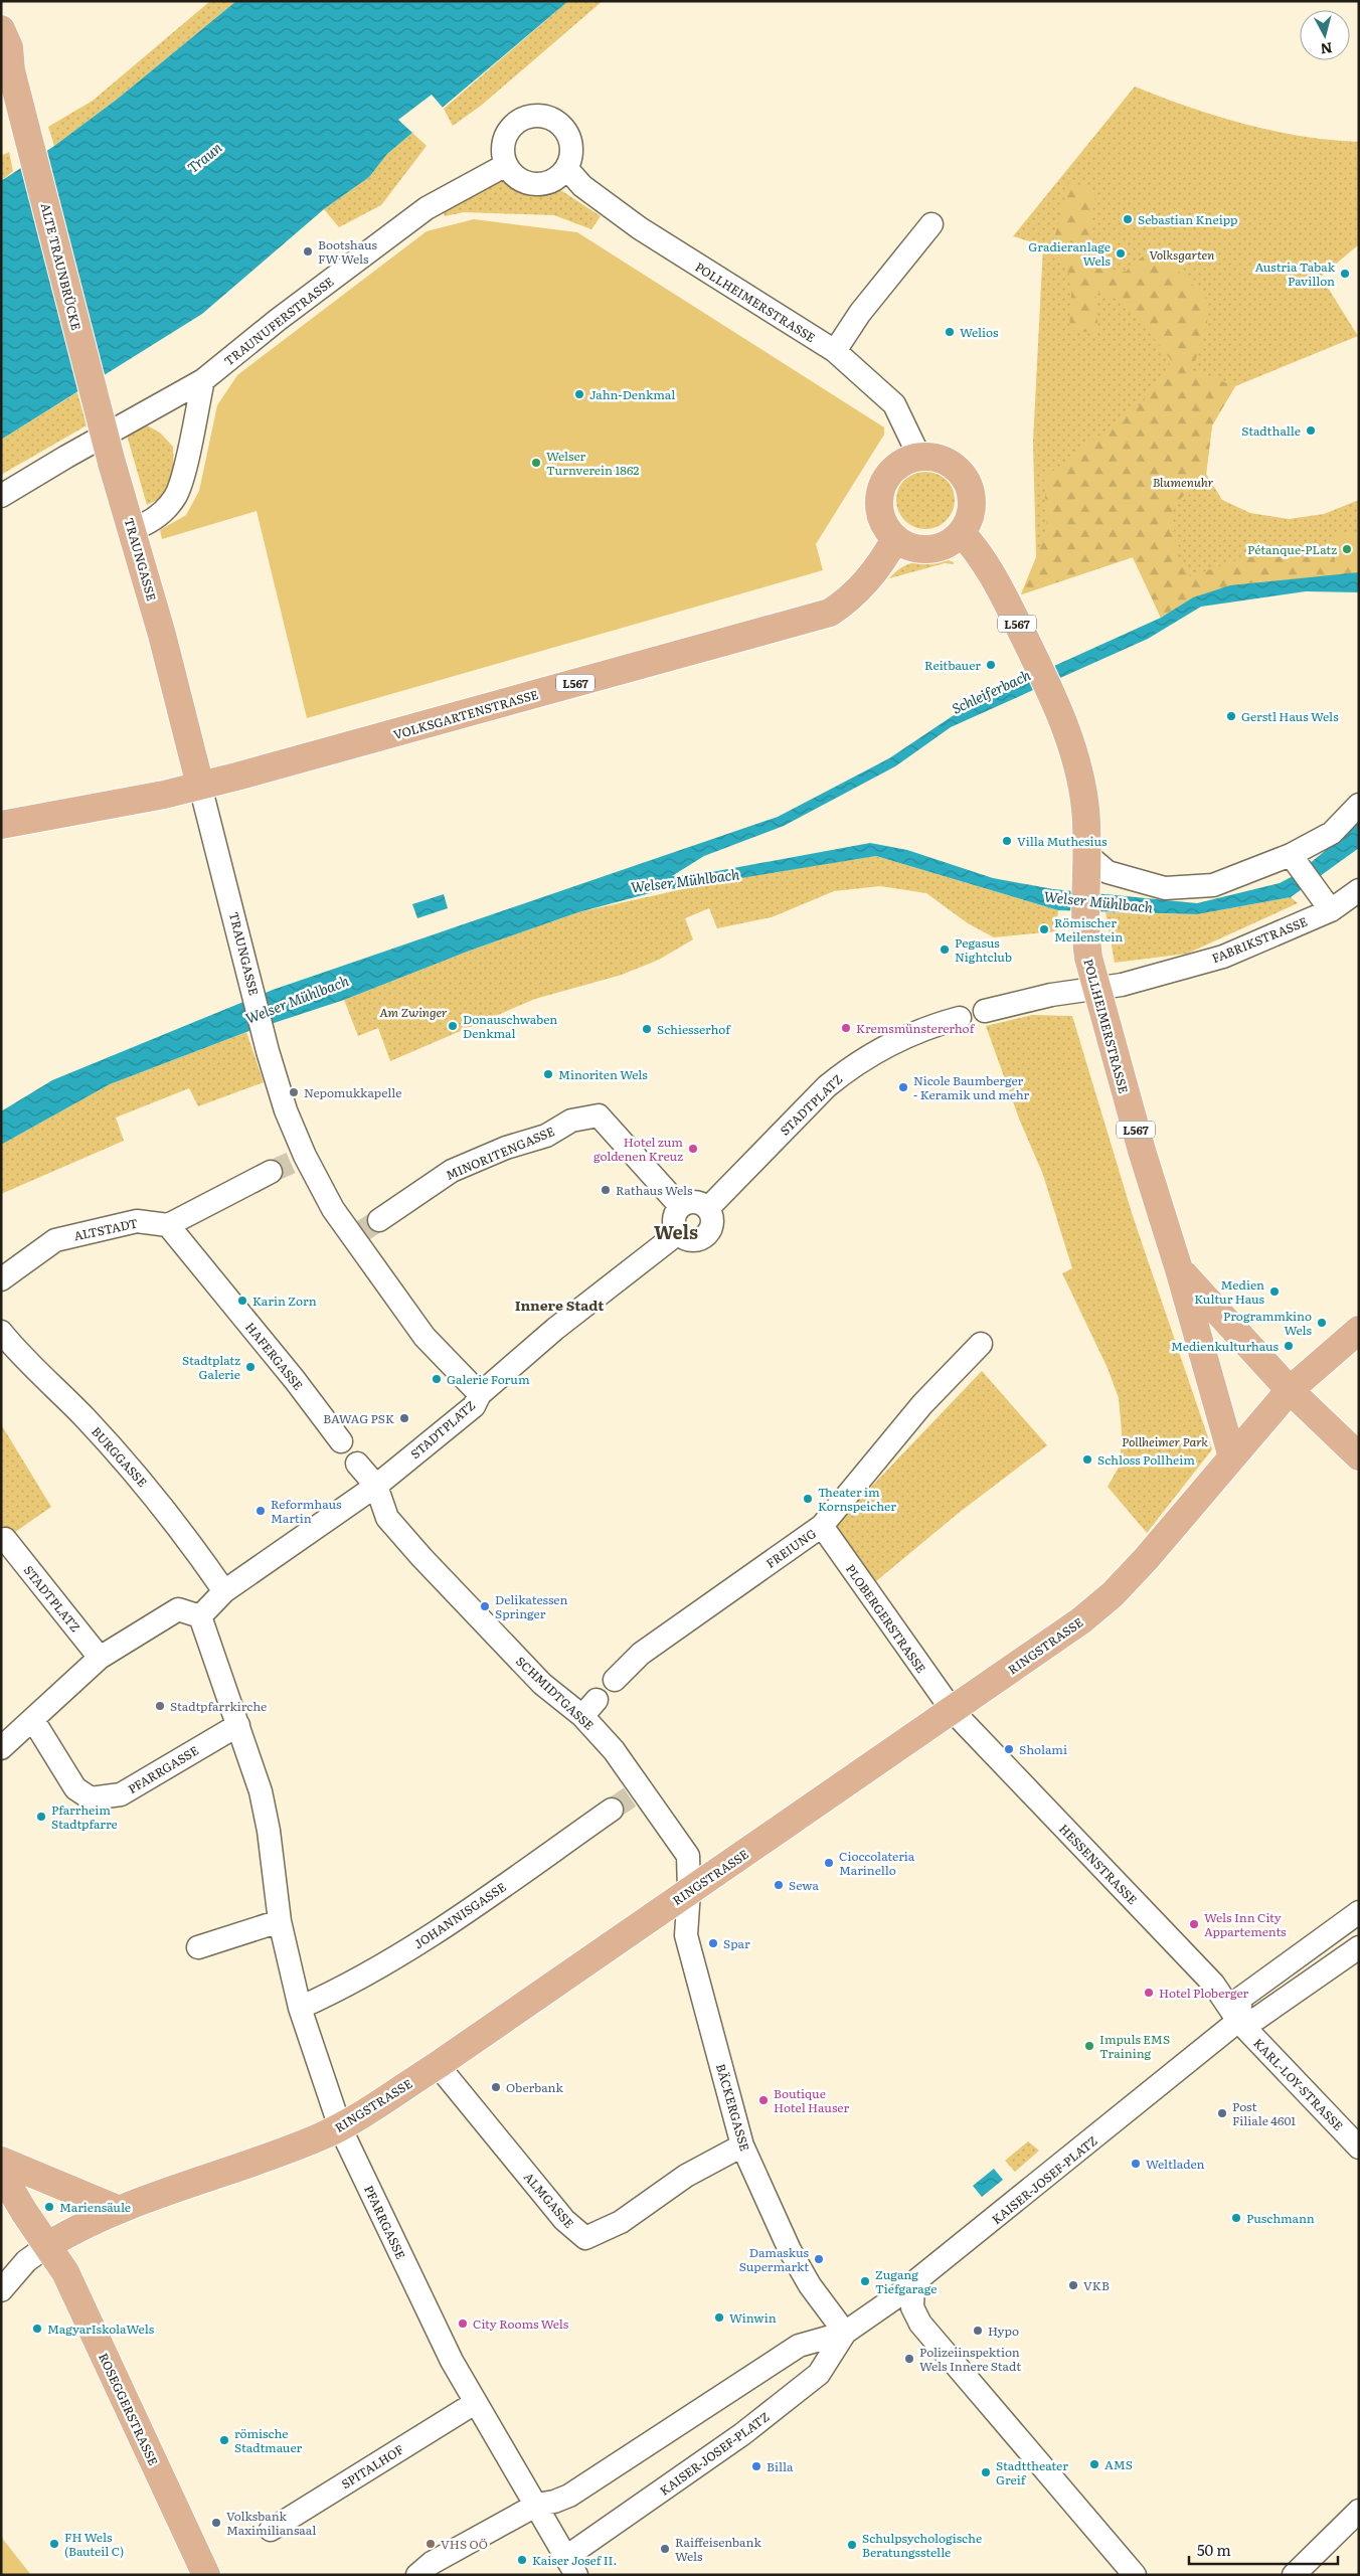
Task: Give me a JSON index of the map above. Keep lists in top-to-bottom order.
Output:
{
  "streets": {
    "main road": [
      "ALTE TRAUNBRÜCKE",
      "POLLHEIMERSTRASSE",
      "TRAUNGASSE",
      "L567",
      "VOLKSGARTENSTRASSE",
      "RINGSTRASSE",
      "ROSEGGERSTRASSE"
    ],
    "street": [
      "TRAUNUFERSTRASSE",
      "FABRIKSTRASSE",
      "STADTPLATZ",
      "MINORITENGASSE",
      "ALTSTADT",
      "HAFERGASSE",
      "BURGGASSE",
      "FREIUNG",
      "PLOBERGERSTRASSE",
      "SCHMIDTGASSE",
      "PFARRGASSE",
      "HESSENSTRASSE",
      "JOHANNISGASSE",
      "KARL-LOY-STRASSE",
      "BÄCKERGASSE",
      "KAISER-JOSEF-PLATZ",
      "ALMGASSE",
      "SPITALHOF"
    ]
  },
  "crossings": [
    ["ALTE TRAUNBRÜCKE", "TRAUNGASSE"],
    ["POLLHEIMERSTRASSE", "TRAUNUFERSTRASSE"],
    ["POLLHEIMERSTRASSE", "L567"],
    ["POLLHEIMERSTRASSE", "VOLKSGARTENSTRASSE"],
    ["POLLHEIMERSTRASSE", "FABRIKSTRASSE"],
    ["POLLHEIMERSTRASSE", "RINGSTRASSE"],
    ["TRAUNGASSE", "VOLKSGARTENSTRASSE"],
    ["TRAUNGASSE", "STADTPLATZ"],
    ["TRAUNGASSE", "MINORITENGASSE"],
    ["L567", "RINGSTRASSE"],
    ["STADTPLATZ", "MINORITENGASSE"],
    ["STADTPLATZ", "BURGGASSE"],
    ["STADTPLATZ", "SCHMIDTGASSE"],
    ["STADTPLATZ", "PFARRGASSE"],
    ["ALTSTADT", "HAFERGASSE"],
    ["FREIUNG", "PLOBERGERSTRASSE"],
    ["PLOBERGERSTRASSE", "RINGSTRASSE"],
    ["PLOBERGERSTRASSE", "HESSENSTRASSE"],
    ["RINGSTRASSE", "SCHMIDTGASSE"],
    ["RINGSTRASSE", "PFARRGASSE"],
    ["RINGSTRASSE", "HESSENSTRASSE"],
    ["RINGSTRASSE", "BÄCKERGASSE"],
    ["RINGSTRASSE", "ALMGASSE"],
    ["RINGSTRASSE", "ROSEGGERSTRASSE"],
    ["SCHMIDTGASSE", "BÄCKERGASSE"],
    ["PFARRGASSE", "JOHANNISGASSE"],
    ["PFARRGASSE", "KAISER-JOSEF-PLATZ"],
    ["PFARRGASSE", "SPITALHOF"],
    ["HESSENSTRASSE", "KARL-LOY-STRASSE"],
    ["HESSENSTRASSE", "KAISER-JOSEF-PLATZ"],
    ["KARL-LOY-STRASSE", "KAISER-JOSEF-PLATZ"],
    ["BÄCKERGASSE", "KAISER-JOSEF-PLATZ"],
    ["BÄCKERGASSE", "ALMGASSE"]
  ],
  "districts": ["Wels", "Innere Stadt"],
  "water": ["Traun", "Schleiferbach", "Welser Mühlbach"],
  "parks": [
    "Volksgarten",
    "Blumenuhr",
    "Am Zwinger",
    "Pollheimer Park"
  ],
  "places": [
    "Sebastian Kneipp",
    "Bootshaus FW Wels",
    "Gradieranlage Wels",
    "Austria Tabak Pavillon",
    "Welios",
    "Jahn-Denkmal",
    "Stadthalle",
    "Welser Turnverein 1862",
    "Pétanque-PLatz",
    "Reitbauer",
    "Gerstl Haus Wels",
    "Villa Muthesius",
    "Römischer Meilenstein",
    "Pegasus Nightclub",
    "Donauschwaben Denkmal",
    "Kremsmünstererhof",
    "Schiesserhof",
    "Minoriten Wels",
    "Nicole Baumberger - Keramik und mehr",
    "Nepomukkapelle",
    "Hotel zum goldenen Kreuz",
    "Rathaus Wels",
    "Medien Kultur Haus",
    "Karin Zorn",
    "Programmkino Wels",
    "Medienkulturhaus",
    "Stadtplatz Galerie",
    "Galerie Forum",
    "BAWAG PSK",
    "Schloss Pollheim",
    "Theater im Kornspeicher",
    "Reformhaus Martin",
    "Delikatessen Springer",
    "Stadtpfarrkirche",
    "Sholami",
    "Pfarrheim Stadtpfarre",
    "Cioccolateria Marinello",
    "Sewa",
    "Wels Inn City Appartements",
    "Spar",
    "Hotel Ploberger",
    "Impuls EMS Training",
    "Oberbank",
    "Boutique Hotel Hauser",
    "Post Filiale 4601",
    "Weltladen",
    "Mariensäule",
    "Puschmann",
    "Damaskus Supermarkt",
    "Zugang Tiefgarage",
    "VKB",
    "Winwin",
    "City Rooms Wels",
    "MagyarIskolaWels",
    "Hypo",
    "Polizeiinspektion Wels Innere Stadt",
    "römische Stadtmauer",
    "AMS",
    "Billa",
    "Stadttheater Greif",
    "Volksbank Maximiliansaal",
    "FH Wels (Bauteil C)",
    "VHS OÖ",
    "Schulpsychologische Beratungsstelle",
    "Raiffeisenbank Wels",
    "Kaiser Josef II."
  ],
  "scale_bar": "50 m",
  "north": "bottom"
}
